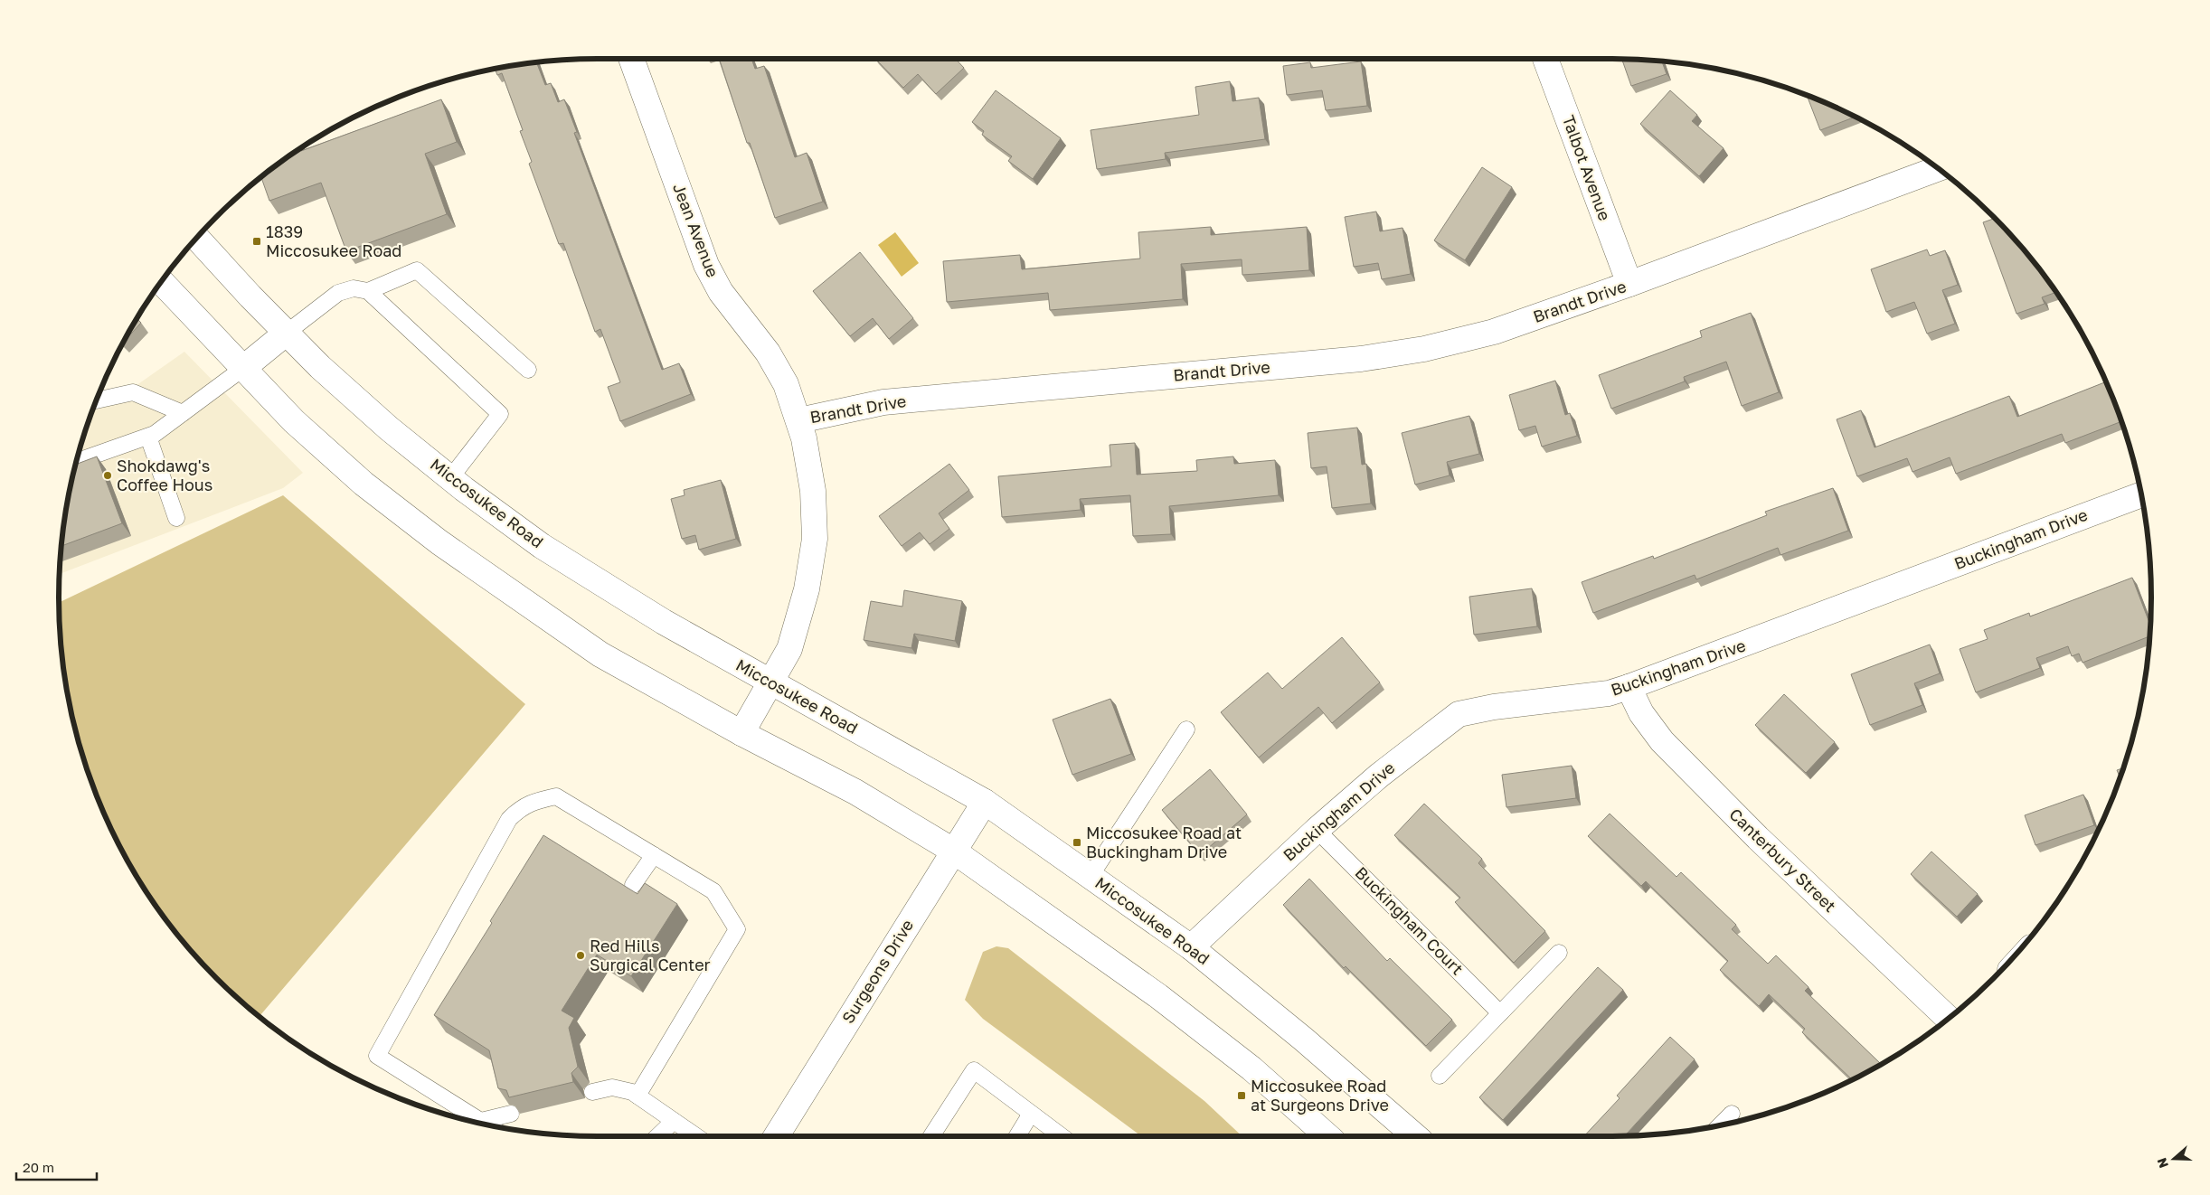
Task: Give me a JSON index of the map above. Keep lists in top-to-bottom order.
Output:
{
  "streets": {
    "street": [
      "Talbot Avenue",
      "Jean Avenue",
      "Brandt Drive",
      "Miccosukee Road",
      "Buckingham Drive",
      "Canterbury Street",
      "Surgeons Drive"
    ],
    "lane": ["Buckingham Court"]
  },
  "crossings": [
    ["Talbot Avenue", "Brandt Drive"],
    ["Jean Avenue", "Brandt Drive"],
    ["Brandt Drive", "Miccosukee Road"],
    ["Miccosukee Road", "Buckingham Drive"],
    ["Miccosukee Road", "Surgeons Drive"],
    ["Buckingham Drive", "Canterbury Street"],
    ["Buckingham Drive", "Buckingham Court"]
  ],
  "places": {
    "transit": ["1839 Miccosukee Road", "Miccosukee Road at Buckingham Drive", "Miccosukee Road at Surgeons Drive"],
    "other": ["Shokdawg's Coffee Hous", "Red Hills Surgical Center"]
  },
  "scale_bar": "20 m",
  "north": "left"
}
